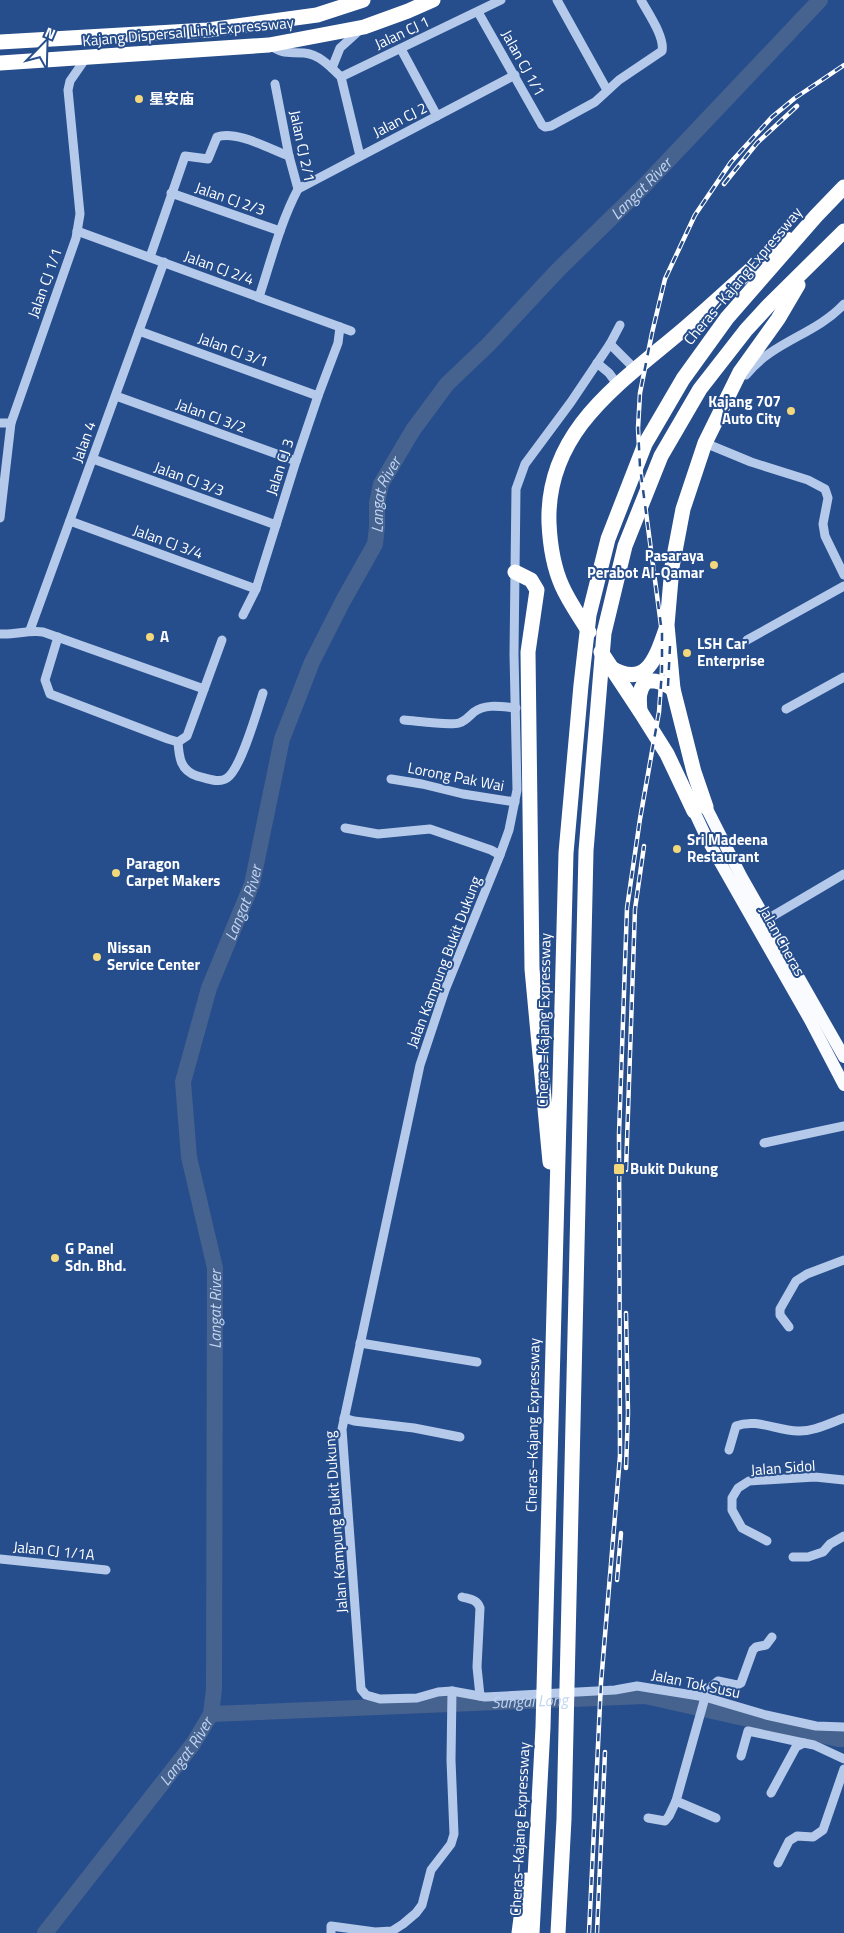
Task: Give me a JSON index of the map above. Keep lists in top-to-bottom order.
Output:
{
  "streets": {
    "highway": ["Kajang Dispersal Link Expressway", "Cheras–Kajang Expressway"],
    "main road": ["Jalan Cheras"],
    "street": [
      "Jalan CJ 1",
      "Jalan CJ 1/1",
      "Jalan CJ 2",
      "Jalan CJ 2/1",
      "Jalan CJ 2/3",
      "Jalan CJ 2/4",
      "Jalan CJ 3/1",
      "Jalan CJ 3/2",
      "Jalan 4",
      "Jalan CJ 3",
      "Jalan CJ 3/3",
      "Jalan CJ 3/4",
      "Lorong Pak Wai",
      "Jalan Kampung Bukit Dukung",
      "Jalan Sidol",
      "Jalan CJ 1/1A",
      "Jalan Tok Susu"
    ]
  },
  "crossings": [
    ["Kajang Dispersal Link Expressway", "Jalan CJ 1/1"],
    ["Jalan CJ 1", "Jalan CJ 1/1"],
    ["Jalan CJ 1/1", "Jalan CJ 2"],
    ["Jalan CJ 1/1", "Jalan CJ 2/4"],
    ["Jalan CJ 2", "Jalan CJ 2/1"],
    ["Jalan CJ 2/1", "Jalan CJ 2/3"],
    ["Jalan CJ 2/1", "Jalan CJ 2/4"],
    ["Jalan CJ 2/4", "Jalan 4"],
    ["Jalan CJ 2/4", "Jalan CJ 3"],
    ["Jalan CJ 3/1", "Jalan 4"],
    ["Jalan CJ 3/1", "Jalan CJ 3"],
    ["Jalan CJ 3/2", "Jalan 4"],
    ["Jalan CJ 3/2", "Jalan CJ 3"],
    ["Jalan 4", "Jalan CJ 3/3"],
    ["Jalan 4", "Jalan CJ 3/4"],
    ["Jalan CJ 3", "Jalan CJ 3/3"],
    ["Jalan CJ 3", "Jalan CJ 3/4"],
    ["Lorong Pak Wai", "Jalan Kampung Bukit Dukung"],
    ["Jalan Kampung Bukit Dukung", "Jalan Tok Susu"]
  ],
  "water": ["Langat River", "Sungai Long"],
  "places": {
    "other": [
      "星安庙",
      "Kajang 707 Auto City",
      "Pasaraya Perabot Al-Qamar",
      "A",
      "LSH Car Enterprise",
      "Sri Madeena Restaurant",
      "Paragon Carpet Makers",
      "Nissan Service Center",
      "G Panel Sdn. Bhd."
    ],
    "transit": ["Bukit Dukung"]
  },
  "north": "top right"
}
